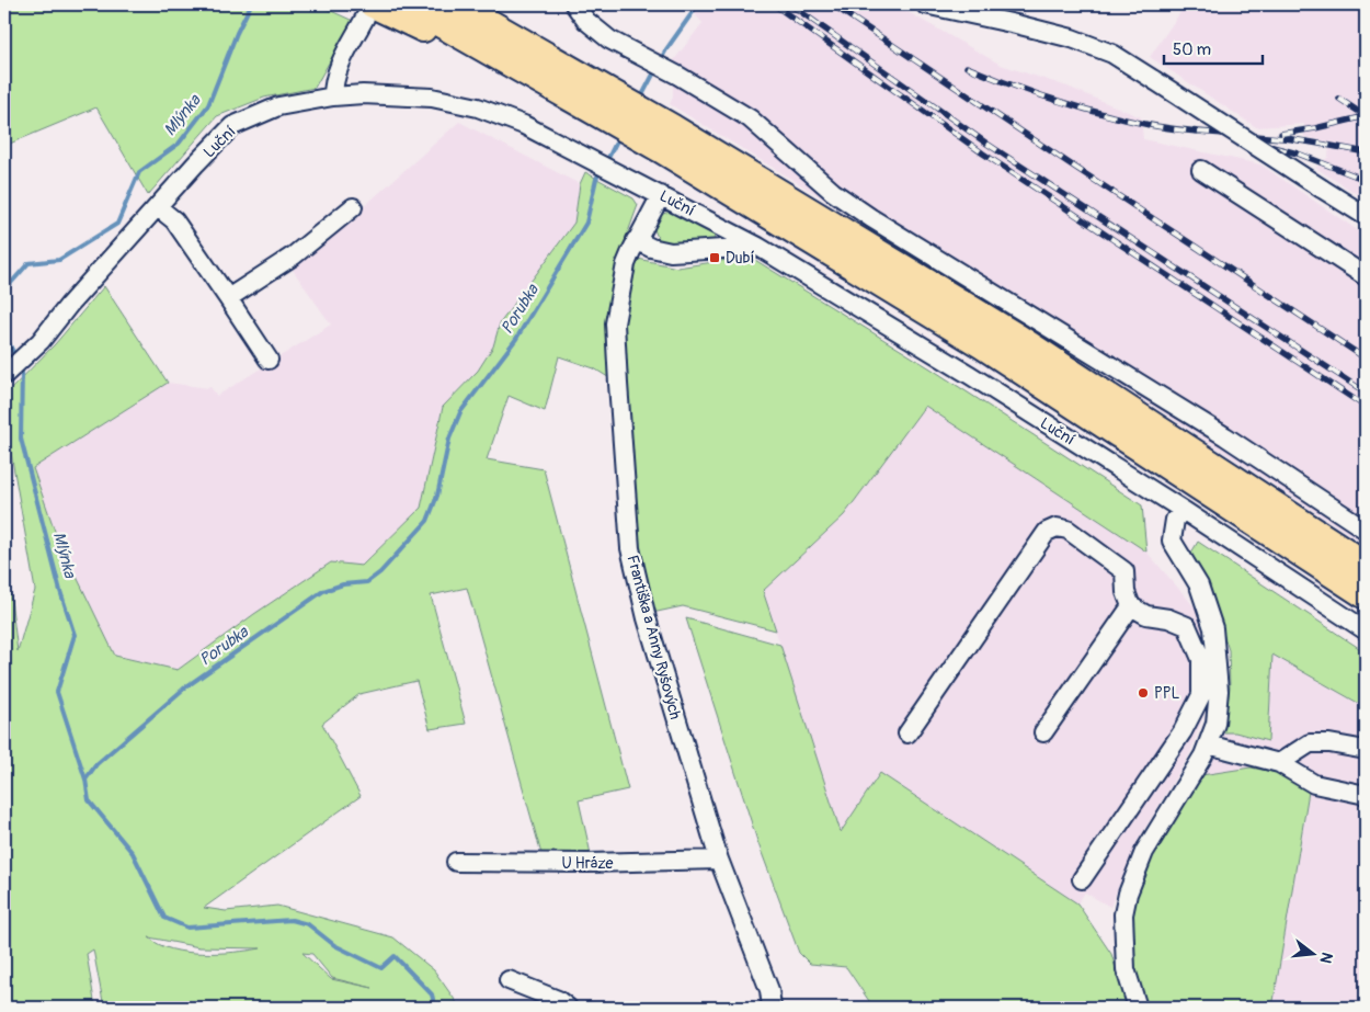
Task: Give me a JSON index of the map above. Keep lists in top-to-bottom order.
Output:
{
  "streets": {
    "street": ["Luční", "Františka a Anny Ryšových", "U Hráze"]
  },
  "crossings": [
    ["Luční", "Františka a Anny Ryšových"],
    ["Františka a Anny Ryšových", "U Hráze"]
  ],
  "water": ["Mlýnka", "Porubka"],
  "places": {
    "transit": ["Dubí"],
    "other": ["PPL"]
  },
  "scale_bar": "50 m",
  "north": "right"
}
